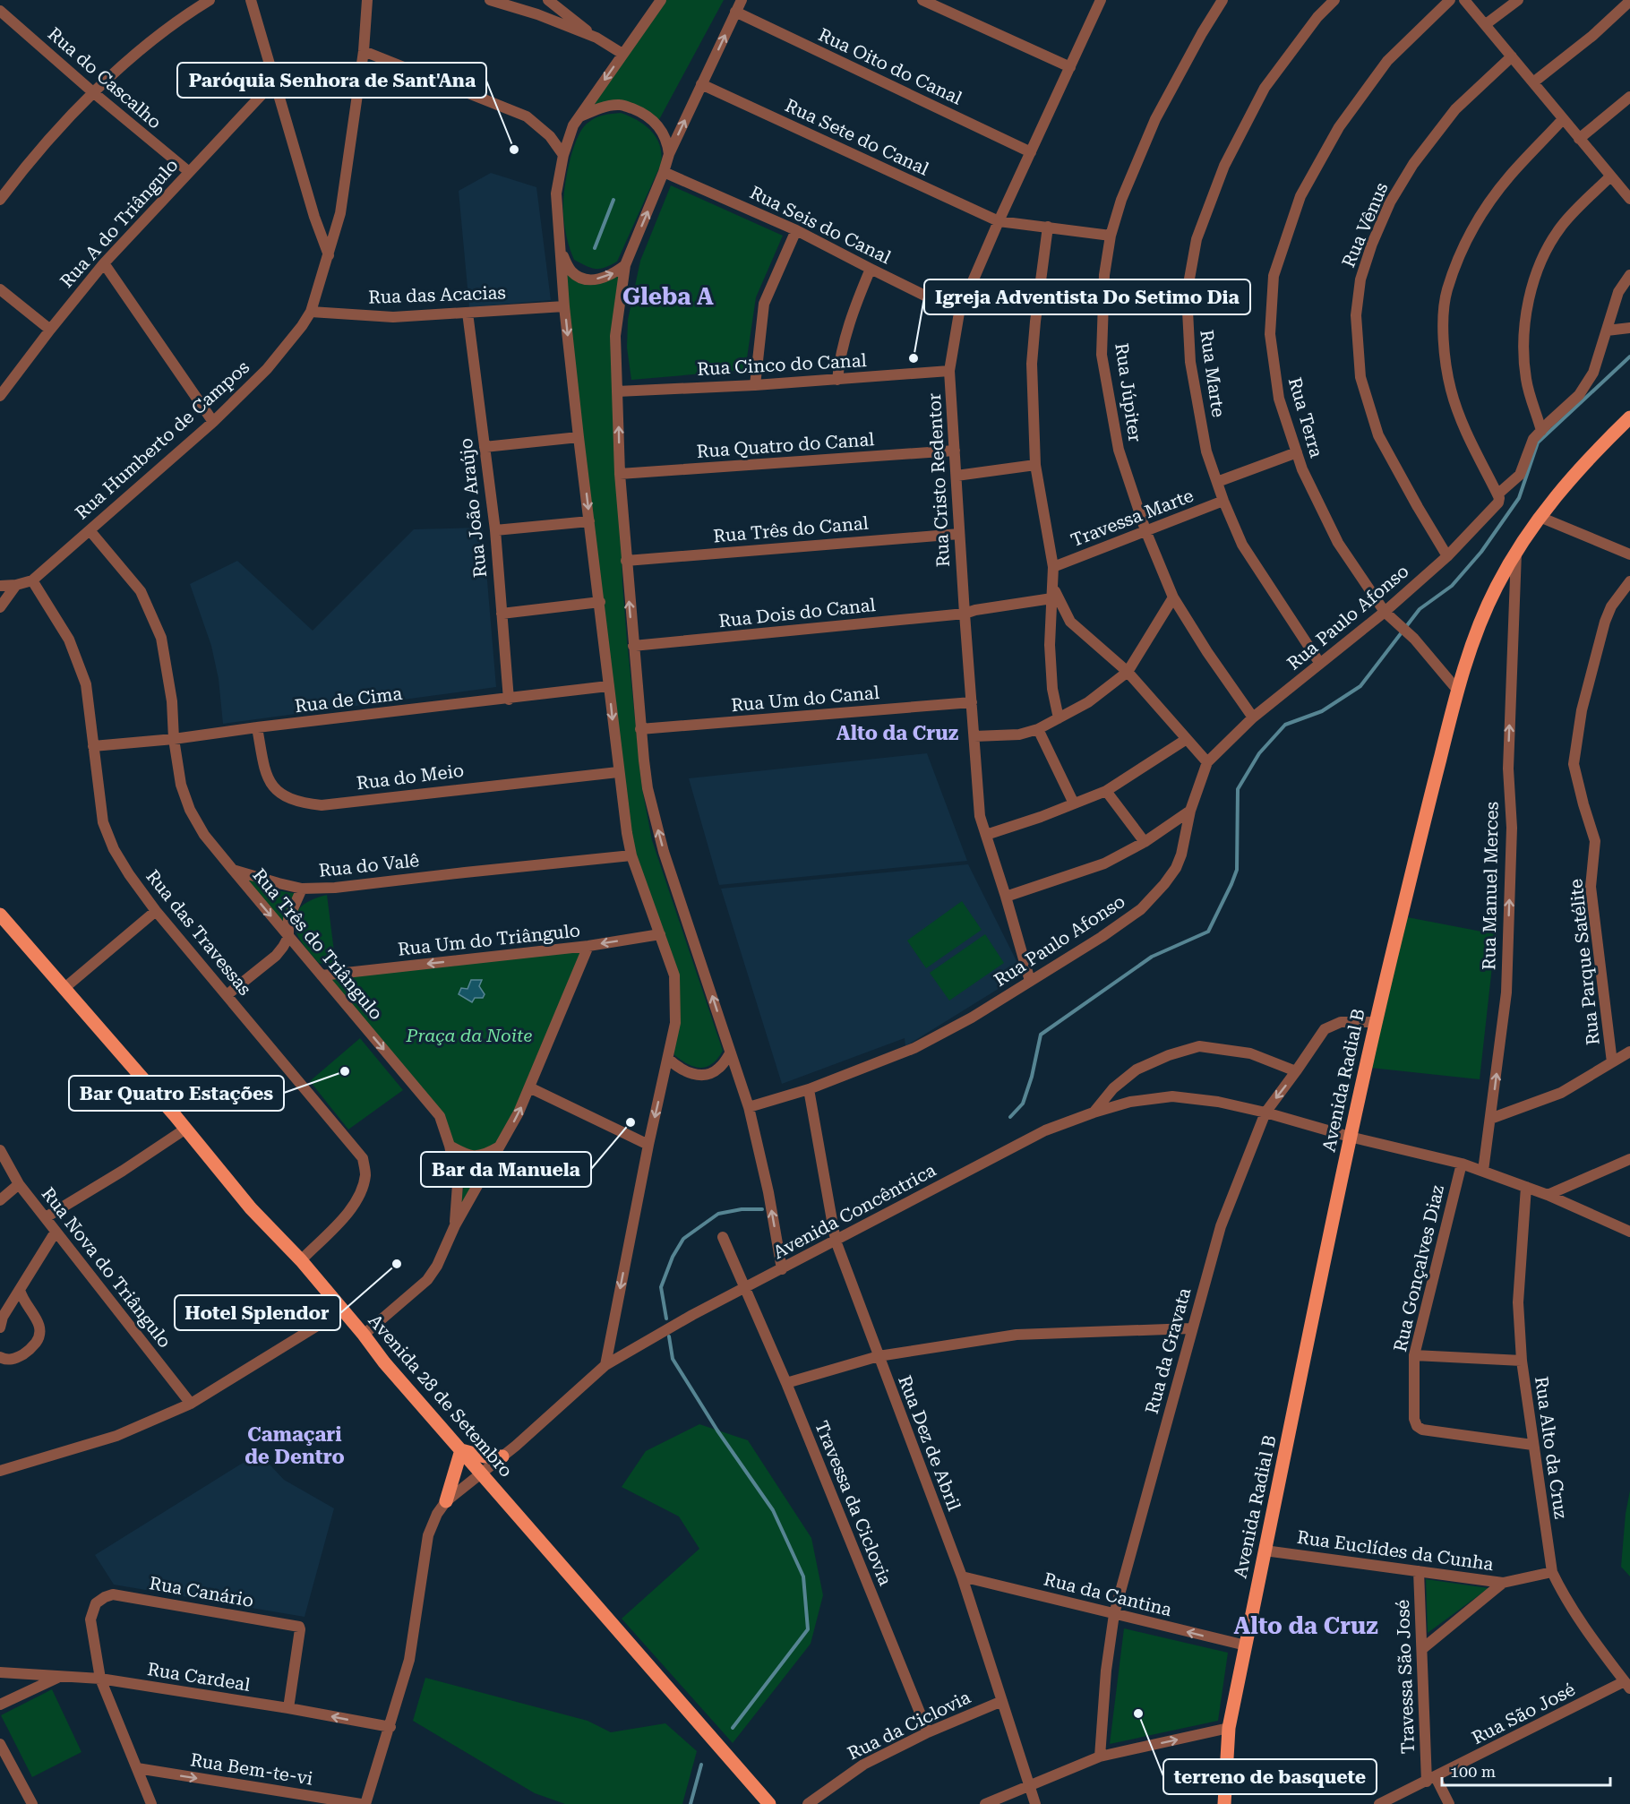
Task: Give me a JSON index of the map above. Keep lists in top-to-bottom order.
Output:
{
  "streets": {
    "main road": ["Avenida Radial B", "Avenida 28 de Setembro"],
    "street": [
      "Rua Oito do Canal",
      "Rua do Cascalho",
      "Rua Sete do Canal",
      "Rua A do Triângulo",
      "Rua Seis do Canal",
      "Rua Vênus",
      "Rua das Acacias",
      "Rua Cinco do Canal",
      "Rua Marte",
      "Rua Júpiter",
      "Rua Terra",
      "Rua Humberto de Campos",
      "Rua Quatro do Canal",
      "Rua Cristo Redentor",
      "Rua João Araújo",
      "Travessa Marte",
      "Rua Três do Canal",
      "Rua Dois do Canal",
      "Rua Paulo Afonso",
      "Rua Um do Canal",
      "Rua de Cima",
      "Rua do Meio",
      "Rua do Valê",
      "Rua Manuel Merces",
      "Rua das Travessas",
      "Rua Um do Triângulo",
      "Rua Três do Triângulo",
      "Rua Parque Satélite",
      "Avenida Concêntrica",
      "Rua Nova do Triângulo",
      "Rua Gonçalves Diaz",
      "Rua da Gravata",
      "Rua Dez de Abril",
      "Rua Alto da Cruz",
      "Travessa da Ciclovia",
      "Rua Euclídes da Cunha",
      "Rua Canário",
      "Rua da Cantina",
      "Rua Cardeal",
      "Travessa São José",
      "Rua São José",
      "Rua da Ciclovia",
      "Rua Bem-te-vi"
    ]
  },
  "crossings": [
    ["Rua Oito do Canal", "Rua Cristo Redentor"],
    ["Rua do Cascalho", "Rua A do Triângulo"],
    ["Rua Sete do Canal", "Rua Júpiter"],
    ["Rua Sete do Canal", "Rua Cristo Redentor"],
    ["Rua Seis do Canal", "Rua Cristo Redentor"],
    ["Rua Vênus", "Rua Paulo Afonso"],
    ["Rua das Acacias", "Rua Humberto de Campos"],
    ["Rua das Acacias", "Rua João Araújo"],
    ["Rua Cinco do Canal", "Rua Cristo Redentor"],
    ["Rua Marte", "Travessa Marte"],
    ["Rua Marte", "Rua Paulo Afonso"],
    ["Rua Júpiter", "Travessa Marte"],
    ["Rua Júpiter", "Rua Paulo Afonso"],
    ["Rua Terra", "Rua Paulo Afonso"],
    ["Rua Terra", "Avenida Radial B"],
    ["Rua Humberto de Campos", "Rua das Travessas"],
    ["Rua Quatro do Canal", "Rua Cristo Redentor"],
    ["Rua Cristo Redentor", "Rua Três do Canal"],
    ["Rua Cristo Redentor", "Rua Dois do Canal"],
    ["Rua Cristo Redentor", "Rua Paulo Afonso"],
    ["Rua Cristo Redentor", "Rua Um do Canal"],
    ["Rua João Araújo", "Rua de Cima"],
    ["Rua Paulo Afonso", "Rua Dez de Abril"],
    ["Rua de Cima", "Rua do Meio"],
    ["Rua de Cima", "Rua das Travessas"],
    ["Rua do Valê", "Rua Três do Triângulo"],
    ["Rua Manuel Merces", "Avenida Radial B"],
    ["Rua Manuel Merces", "Avenida Concêntrica"],
    ["Rua das Travessas", "Avenida 28 de Setembro"],
    ["Rua Um do Triângulo", "Rua Três do Triângulo"],
    ["Avenida Radial B", "Avenida Concêntrica"],
    ["Avenida Radial B", "Rua da Gravata"],
    ["Avenida Radial B", "Rua Euclídes da Cunha"],
    ["Avenida Radial B", "Rua da Cantina"],
    ["Avenida Concêntrica", "Rua Gonçalves Diaz"],
    ["Avenida Concêntrica", "Rua da Gravata"],
    ["Avenida Concêntrica", "Avenida 28 de Setembro"],
    ["Avenida Concêntrica", "Rua Dez de Abril"],
    ["Avenida Concêntrica", "Rua Alto da Cruz"],
    ["Avenida Concêntrica", "Travessa da Ciclovia"],
    ["Avenida Concêntrica", "Rua Cardeal"],
    ["Rua Gonçalves Diaz", "Rua Alto da Cruz"],
    ["Rua da Gravata", "Rua da Cantina"],
    ["Rua Dez de Abril", "Rua da Cantina"],
    ["Rua Dez de Abril", "Rua da Ciclovia"],
    ["Rua Alto da Cruz", "Rua Euclídes da Cunha"],
    ["Rua Alto da Cruz", "Rua São José"],
    ["Travessa da Ciclovia", "Rua da Ciclovia"],
    ["Rua Euclídes da Cunha", "Travessa São José"],
    ["Rua Canário", "Rua Cardeal"],
    ["Travessa São José", "Rua São José"]
  ],
  "one_way": [
    "Rua Manuel Merces",
    "Rua Um do Triângulo",
    "Rua Três do Triângulo",
    "Rua da Cantina",
    "Rua Bem-te-vi"
  ],
  "districts": [
    "Gleba A",
    "Alto da Cruz",
    "Camaçari de Dentro",
    "Alto da Cruz"
  ],
  "parks": ["Praça da Noite"],
  "places": [
    "Paróquia Senhora de Sant'Ana",
    "Igreja Adventista Do Setimo Dia",
    "Bar Quatro Estações",
    "Bar da Manuela",
    "Hotel Splendor",
    "terreno de basquete"
  ],
  "scale_bar": "100 m"
}
